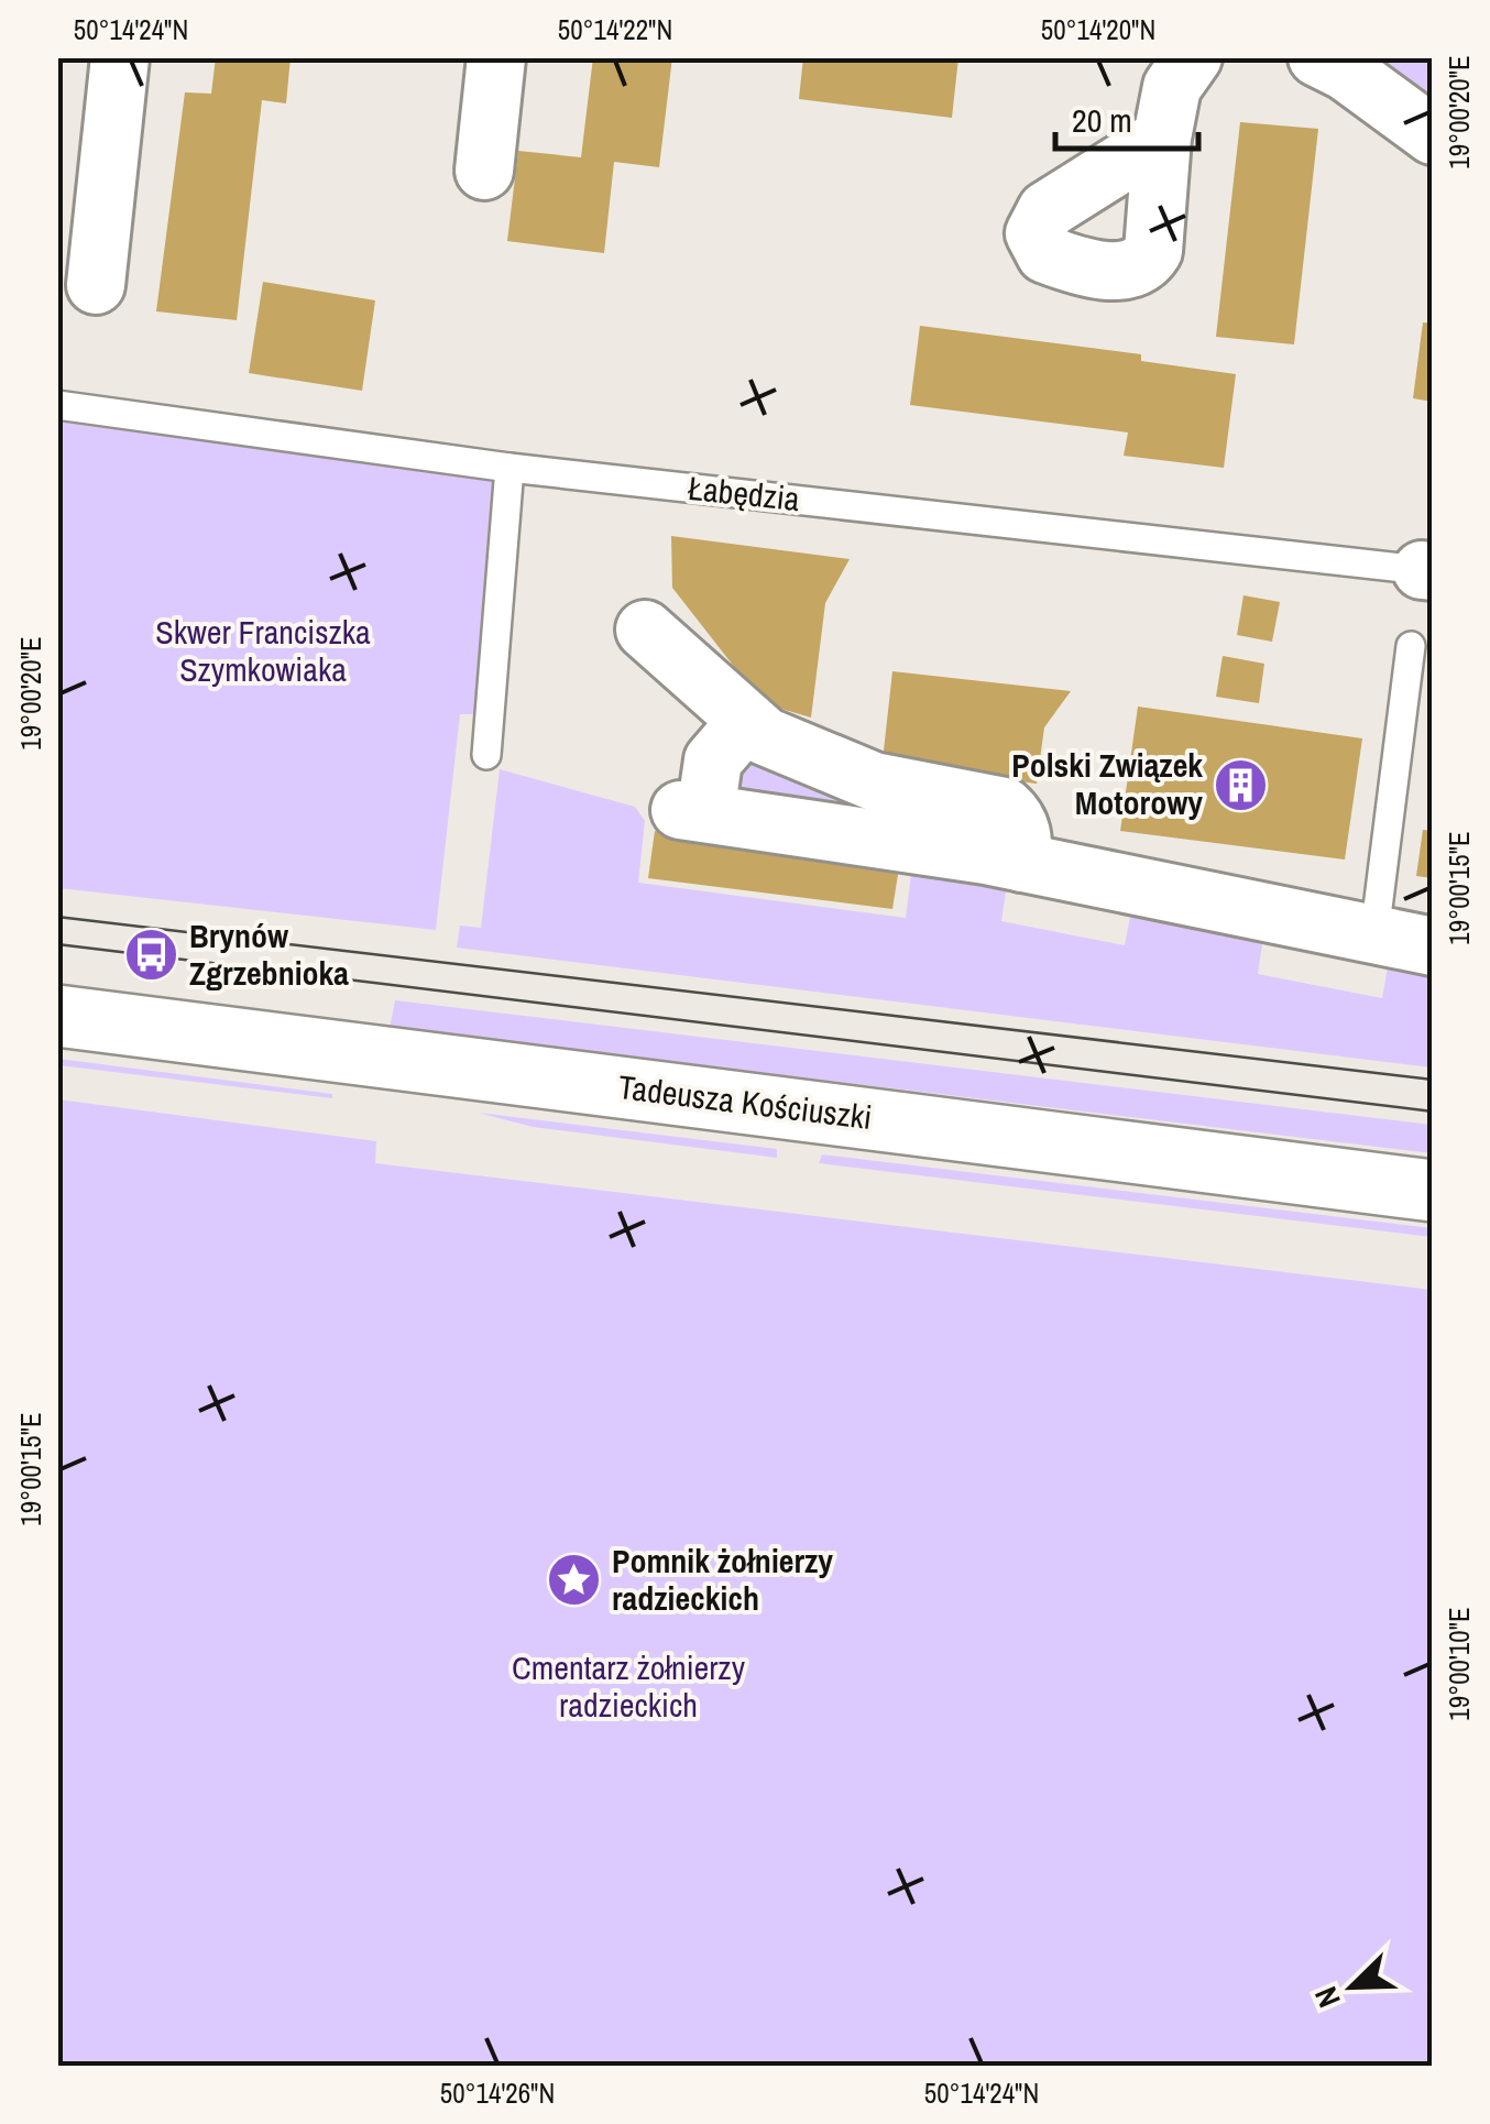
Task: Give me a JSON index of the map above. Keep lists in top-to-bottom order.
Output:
{
  "streets": {
    "street": ["Tadeusza Kościuszki"],
    "lane": ["Łabędzia"]
  },
  "parks": ["Skwer Franciszka Szymkowiaka", "Cmentarz żołnierzy radzieckich"],
  "places": {
    "building": ["Polski Związek Motorowy"],
    "bus stop": ["Brynów Zgrzebnioka"],
    "place": ["Pomnik żołnierzy radzieckich"]
  },
  "scale_bar": "20 m",
  "north": "bottom left",
  "coordinates": [
    "50°14'24\"N",
    "50°14'22\"N",
    "50°14'20\"N",
    "19°00'20\"E",
    "19°00'15\"E",
    "19°00'10\"E",
    "50°14'26\"N"
  ]
}
